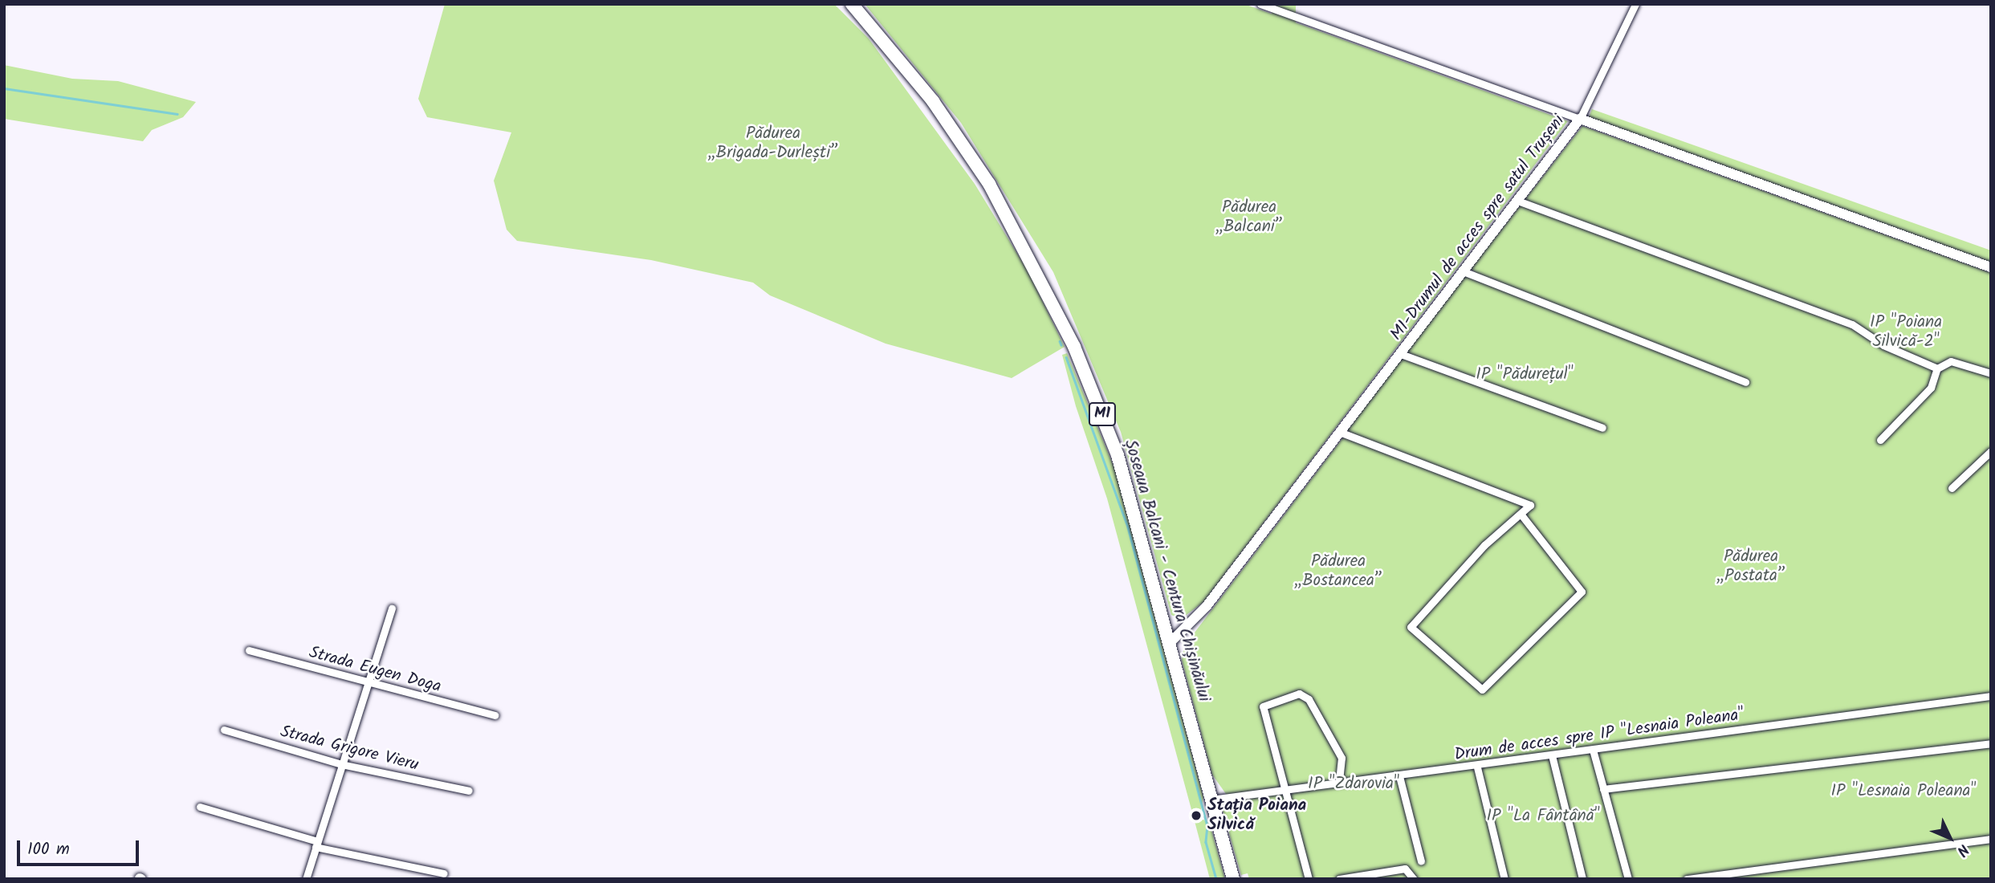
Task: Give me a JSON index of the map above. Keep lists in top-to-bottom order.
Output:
{
  "streets": {
    "highway": ["M1", "Șoseaua Balcani - Centura Chișinăului"],
    "street": [
      "M1-Drumul de acces spre satul Trușeni",
      "Strada Eugen Doga",
      "Drum de acces spre IP \"Lesnaia Poleana\"",
      "Strada Grigore Vieru"
    ]
  },
  "crossings": [
    ["M1-Drumul de acces spre satul Trușeni", "Șoseaua Balcani - Centura Chișinăului"],
    ["Șoseaua Balcani - Centura Chișinăului", "Drum de acces spre IP \"Lesnaia Poleana\""]
  ],
  "parks": [
    "Pădurea „Brigada-Durlești”",
    "Pădurea „Balcani”",
    "IP \"Poiana Silvică-2\"",
    "IP \"Pădurețul\"",
    "Pădurea „Postata”",
    "Pădurea „Bostancea”",
    "IP \"Zdarovia\"",
    "IP \"Lesnaia Poleana\"",
    "IP \"La Fântână\""
  ],
  "places": ["Stația Poiana Silvică"],
  "scale_bar": "100 m",
  "north": "bottom right"
}
